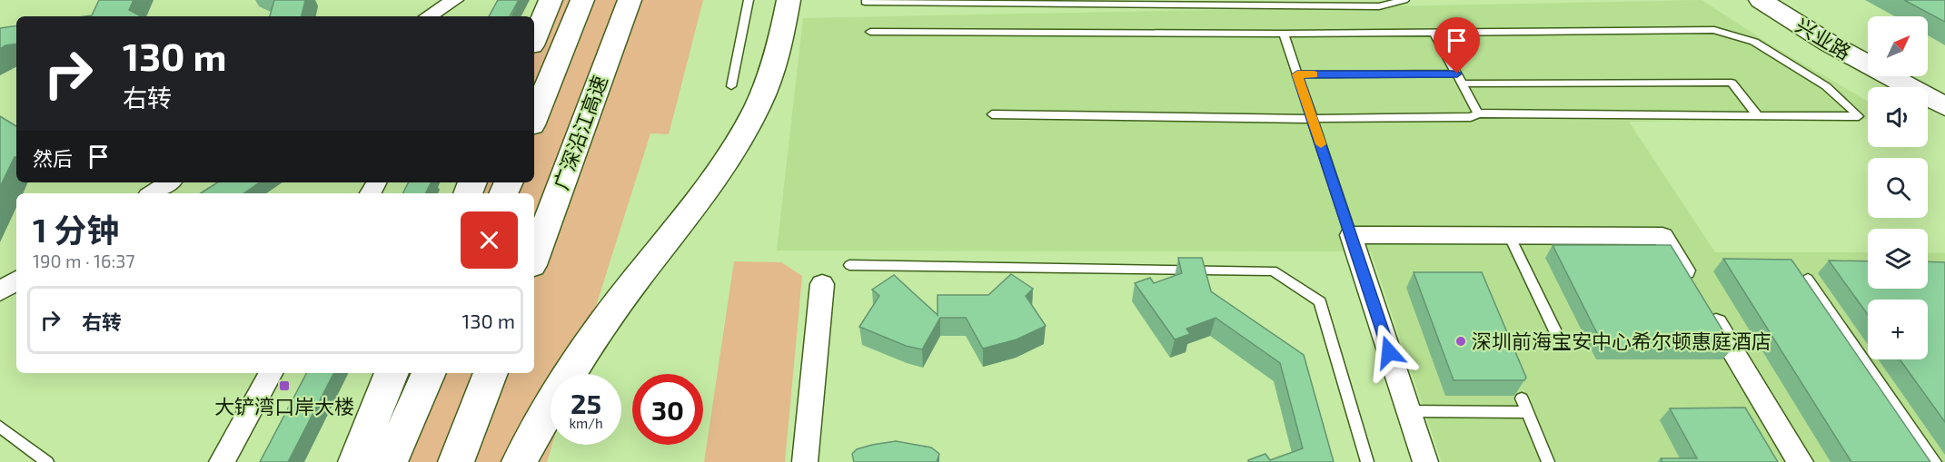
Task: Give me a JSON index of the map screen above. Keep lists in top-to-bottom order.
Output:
{
  "streets": {
    "main road": ["兴业路", "广深沿江高速"]
  },
  "places": {
    "other": ["深圳前海宝安中心希尔顿惠庭酒店"],
    "transit": ["大铲湾口岸大楼"]
  },
  "north": "top right",
  "page": {
    "map_buttons": "+",
    "turn": ["130 m", "右转"],
    "then": "然后",
    "heading": ["1 分钟", "190 m · 16:37"],
    "list": [
      {
        "name": "右转",
        "value": "130 m"
      }
    ],
    "speed": "25 km/h",
    "limit": "30"
  }
}
